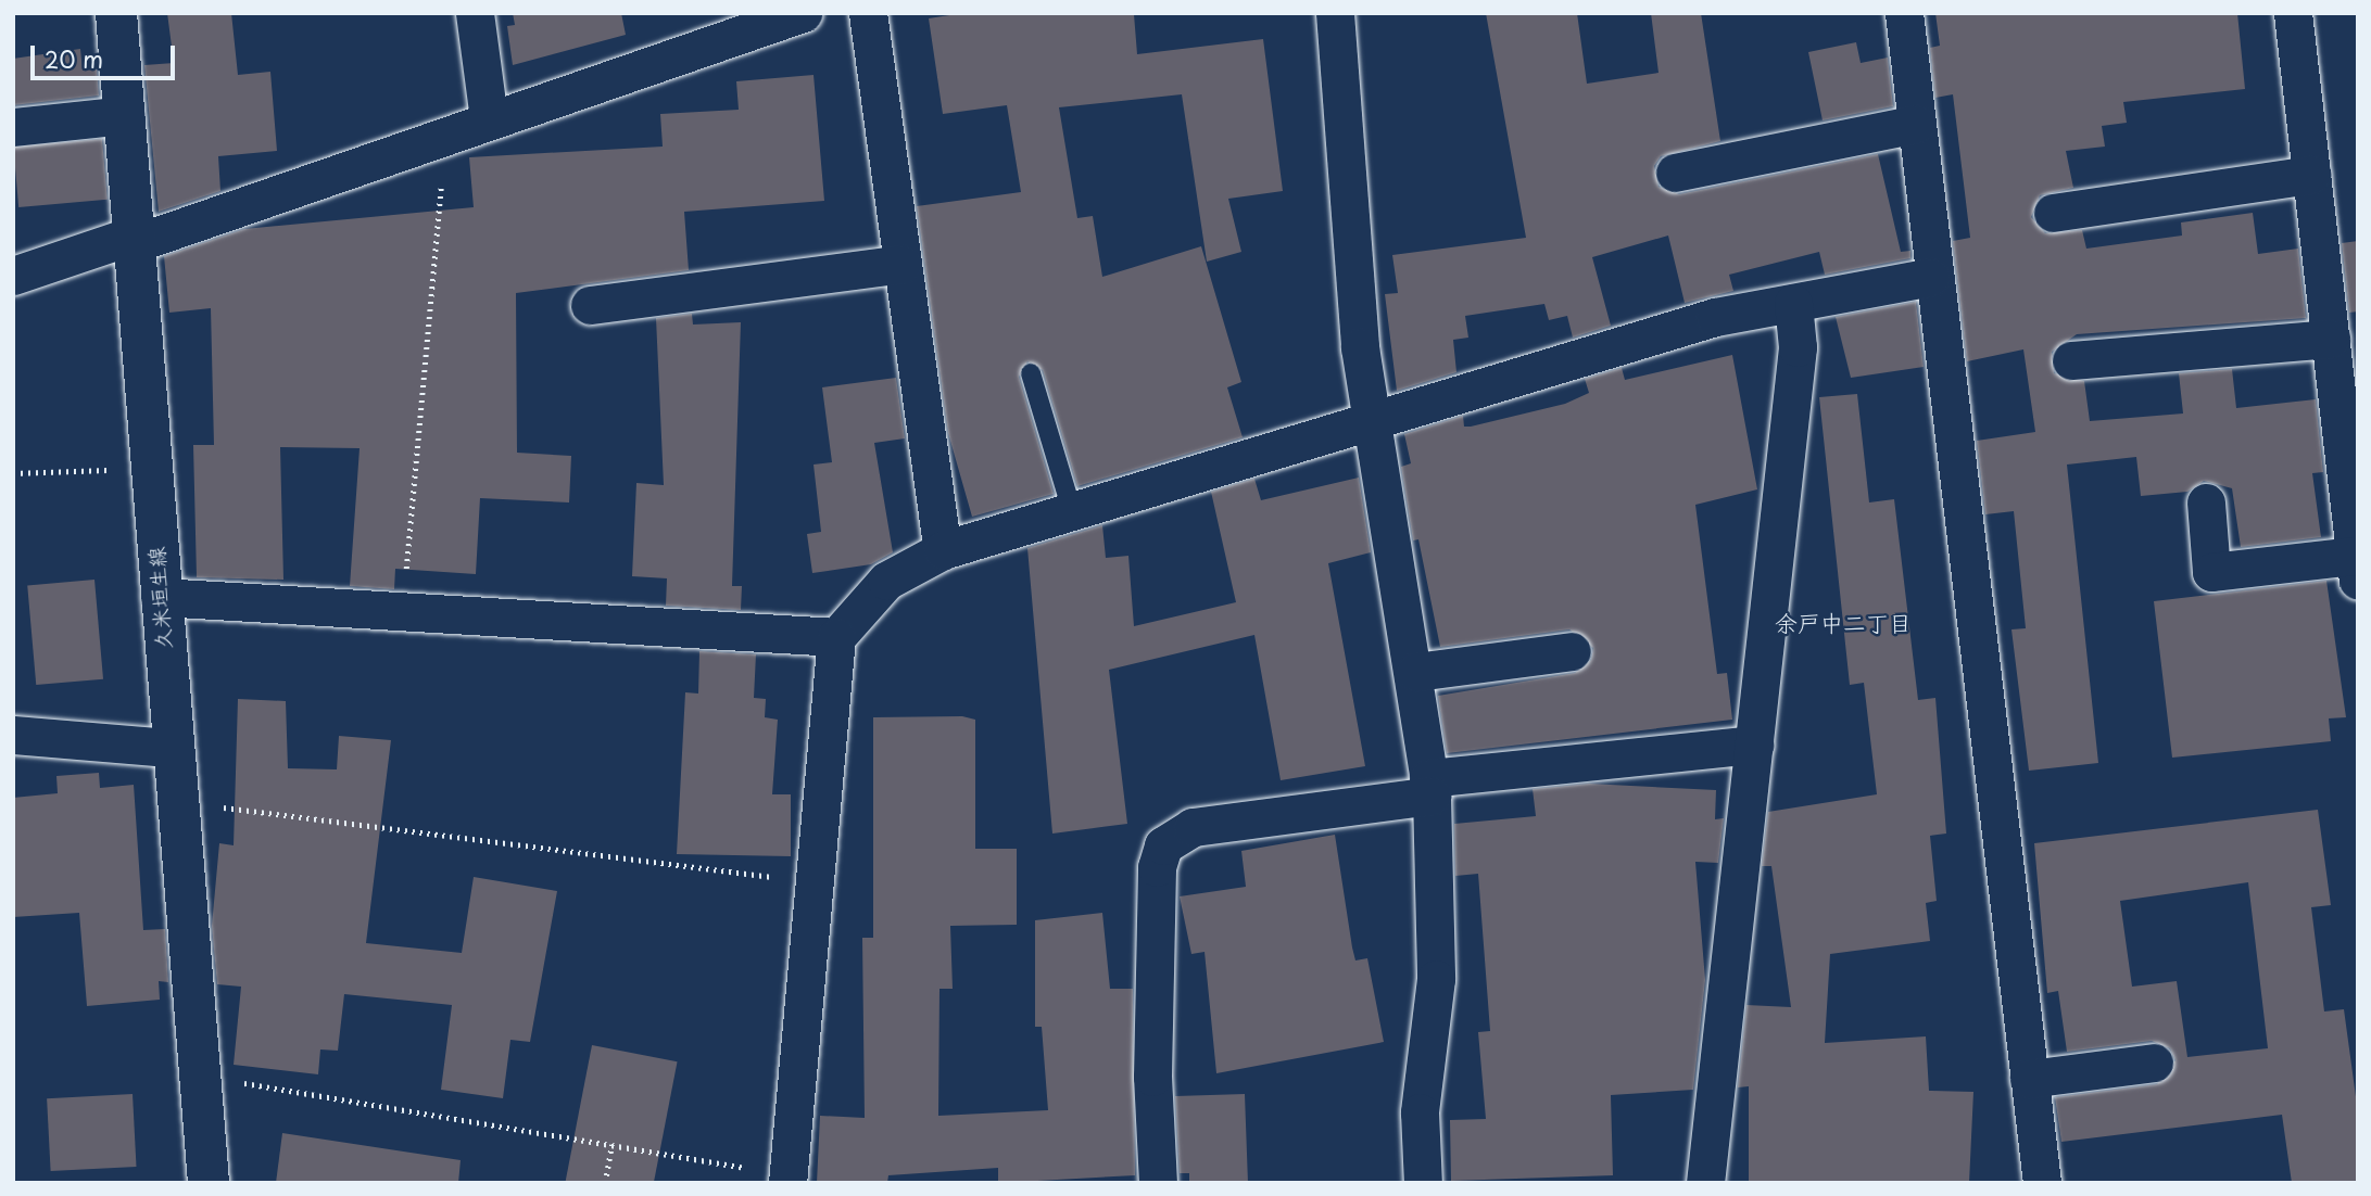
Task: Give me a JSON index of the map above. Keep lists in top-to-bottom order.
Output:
{
  "streets": {
    "main road": ["久米垣生線"]
  },
  "districts": ["余戸中二丁目"],
  "scale_bar": "20 m"
}
